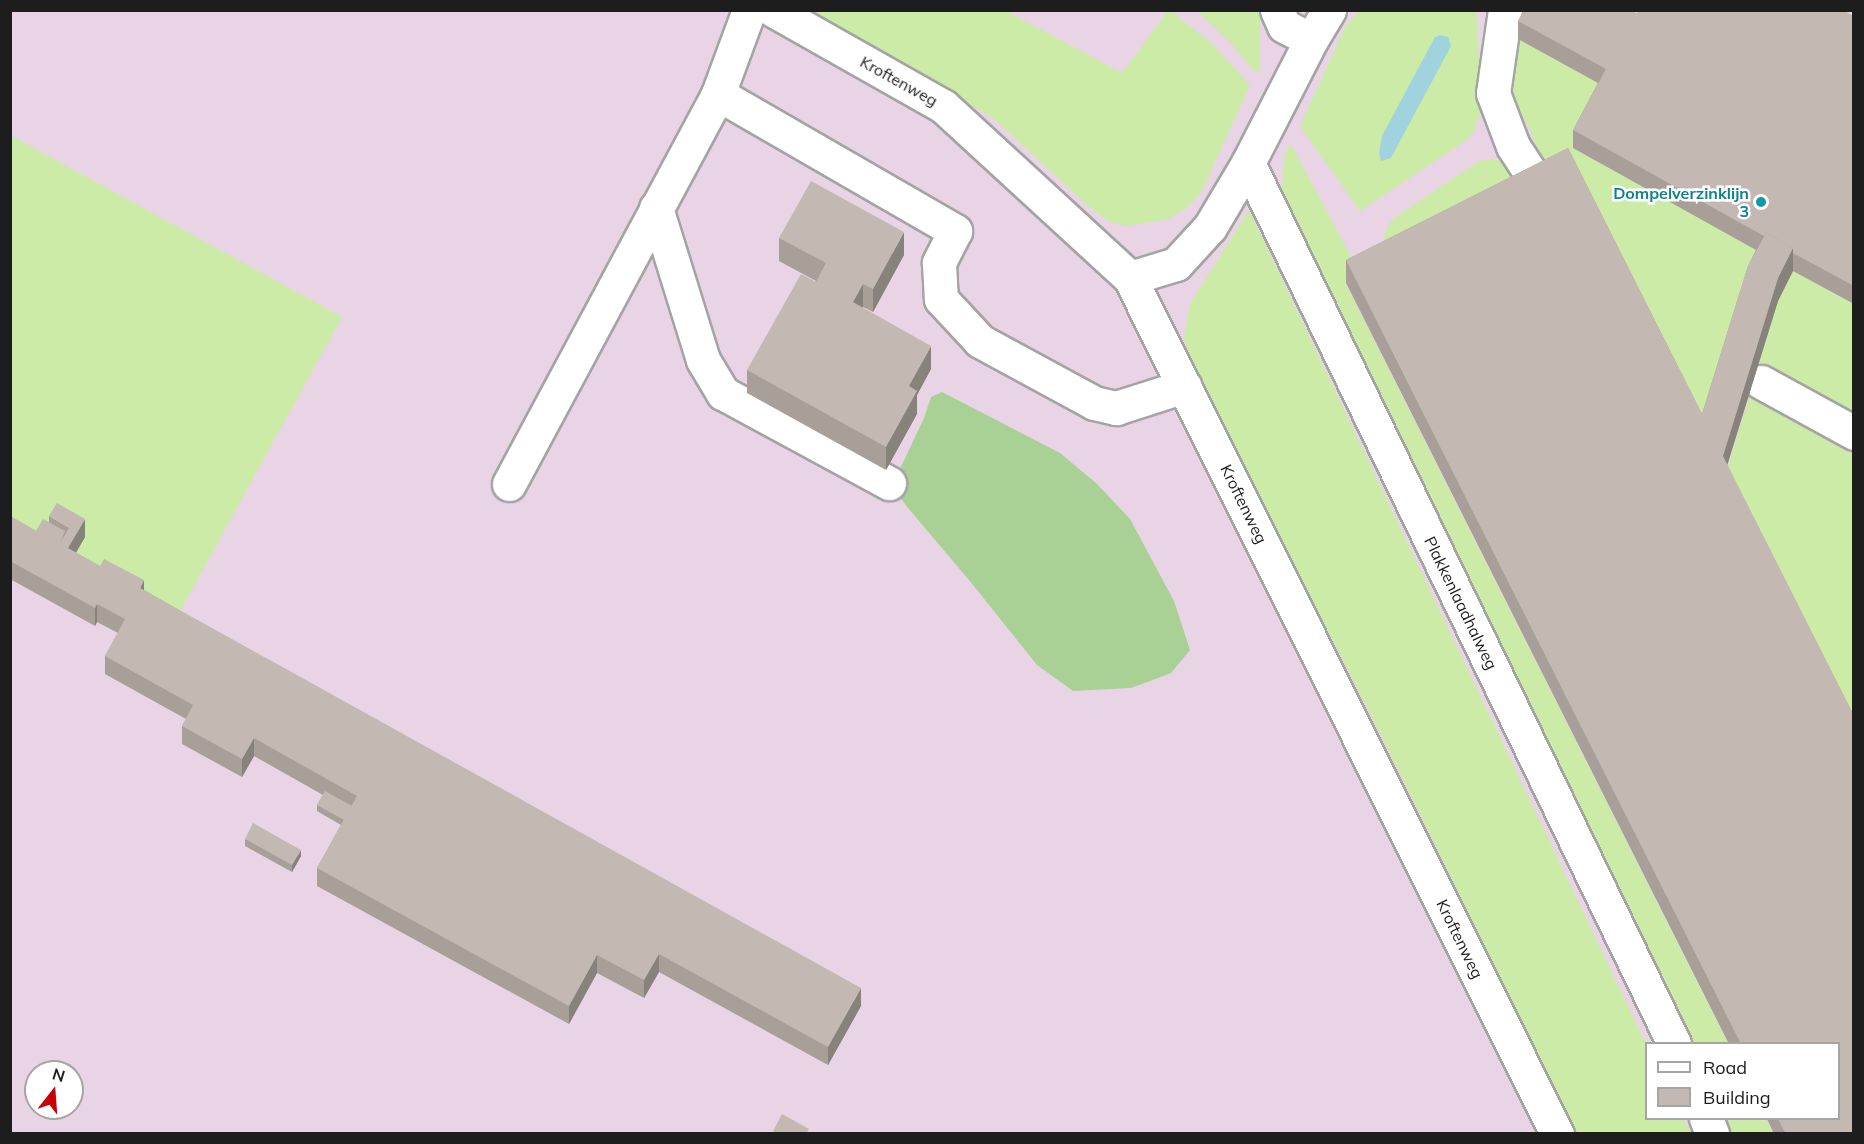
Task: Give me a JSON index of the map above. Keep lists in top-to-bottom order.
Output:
{
  "streets": {
    "lane": ["Kroftenweg", "Plakkenlaadhalweg"]
  },
  "places": ["Dompelverzinklijn 3"],
  "legend": ["Road", "Building"],
  "north": "top"
}
